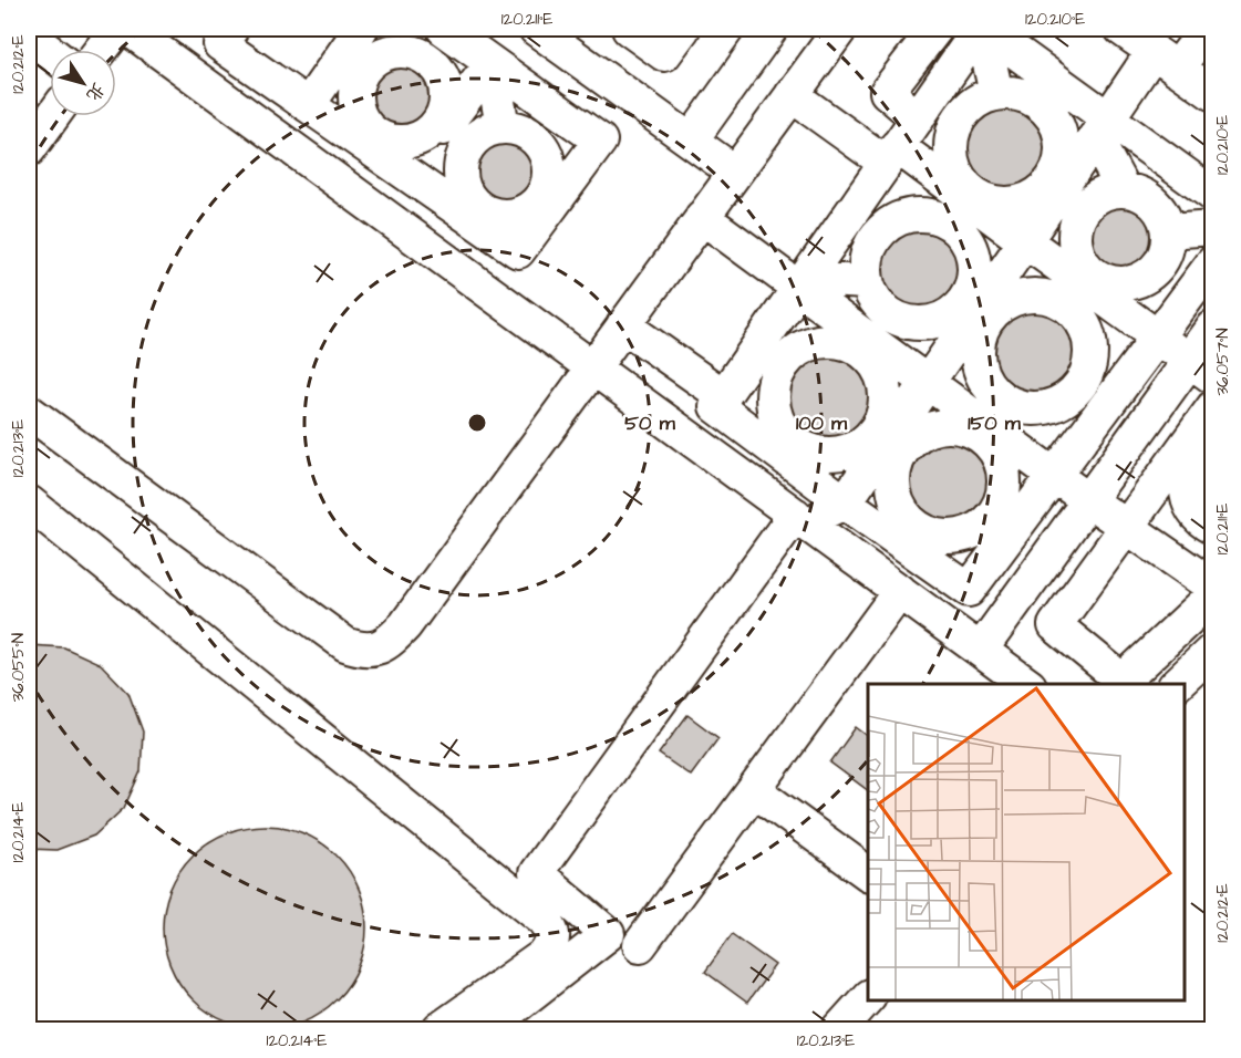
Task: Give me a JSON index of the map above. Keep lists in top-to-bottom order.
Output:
{
  "north": "bottom right",
  "coordinates": [
    "120.211°E",
    "120.210°E",
    "120.212°E",
    "36.057°N",
    "120.213°E",
    "36.055°N",
    "120.214°E"
  ],
  "rings": ["50 m", "100 m", "150 m"]
}
